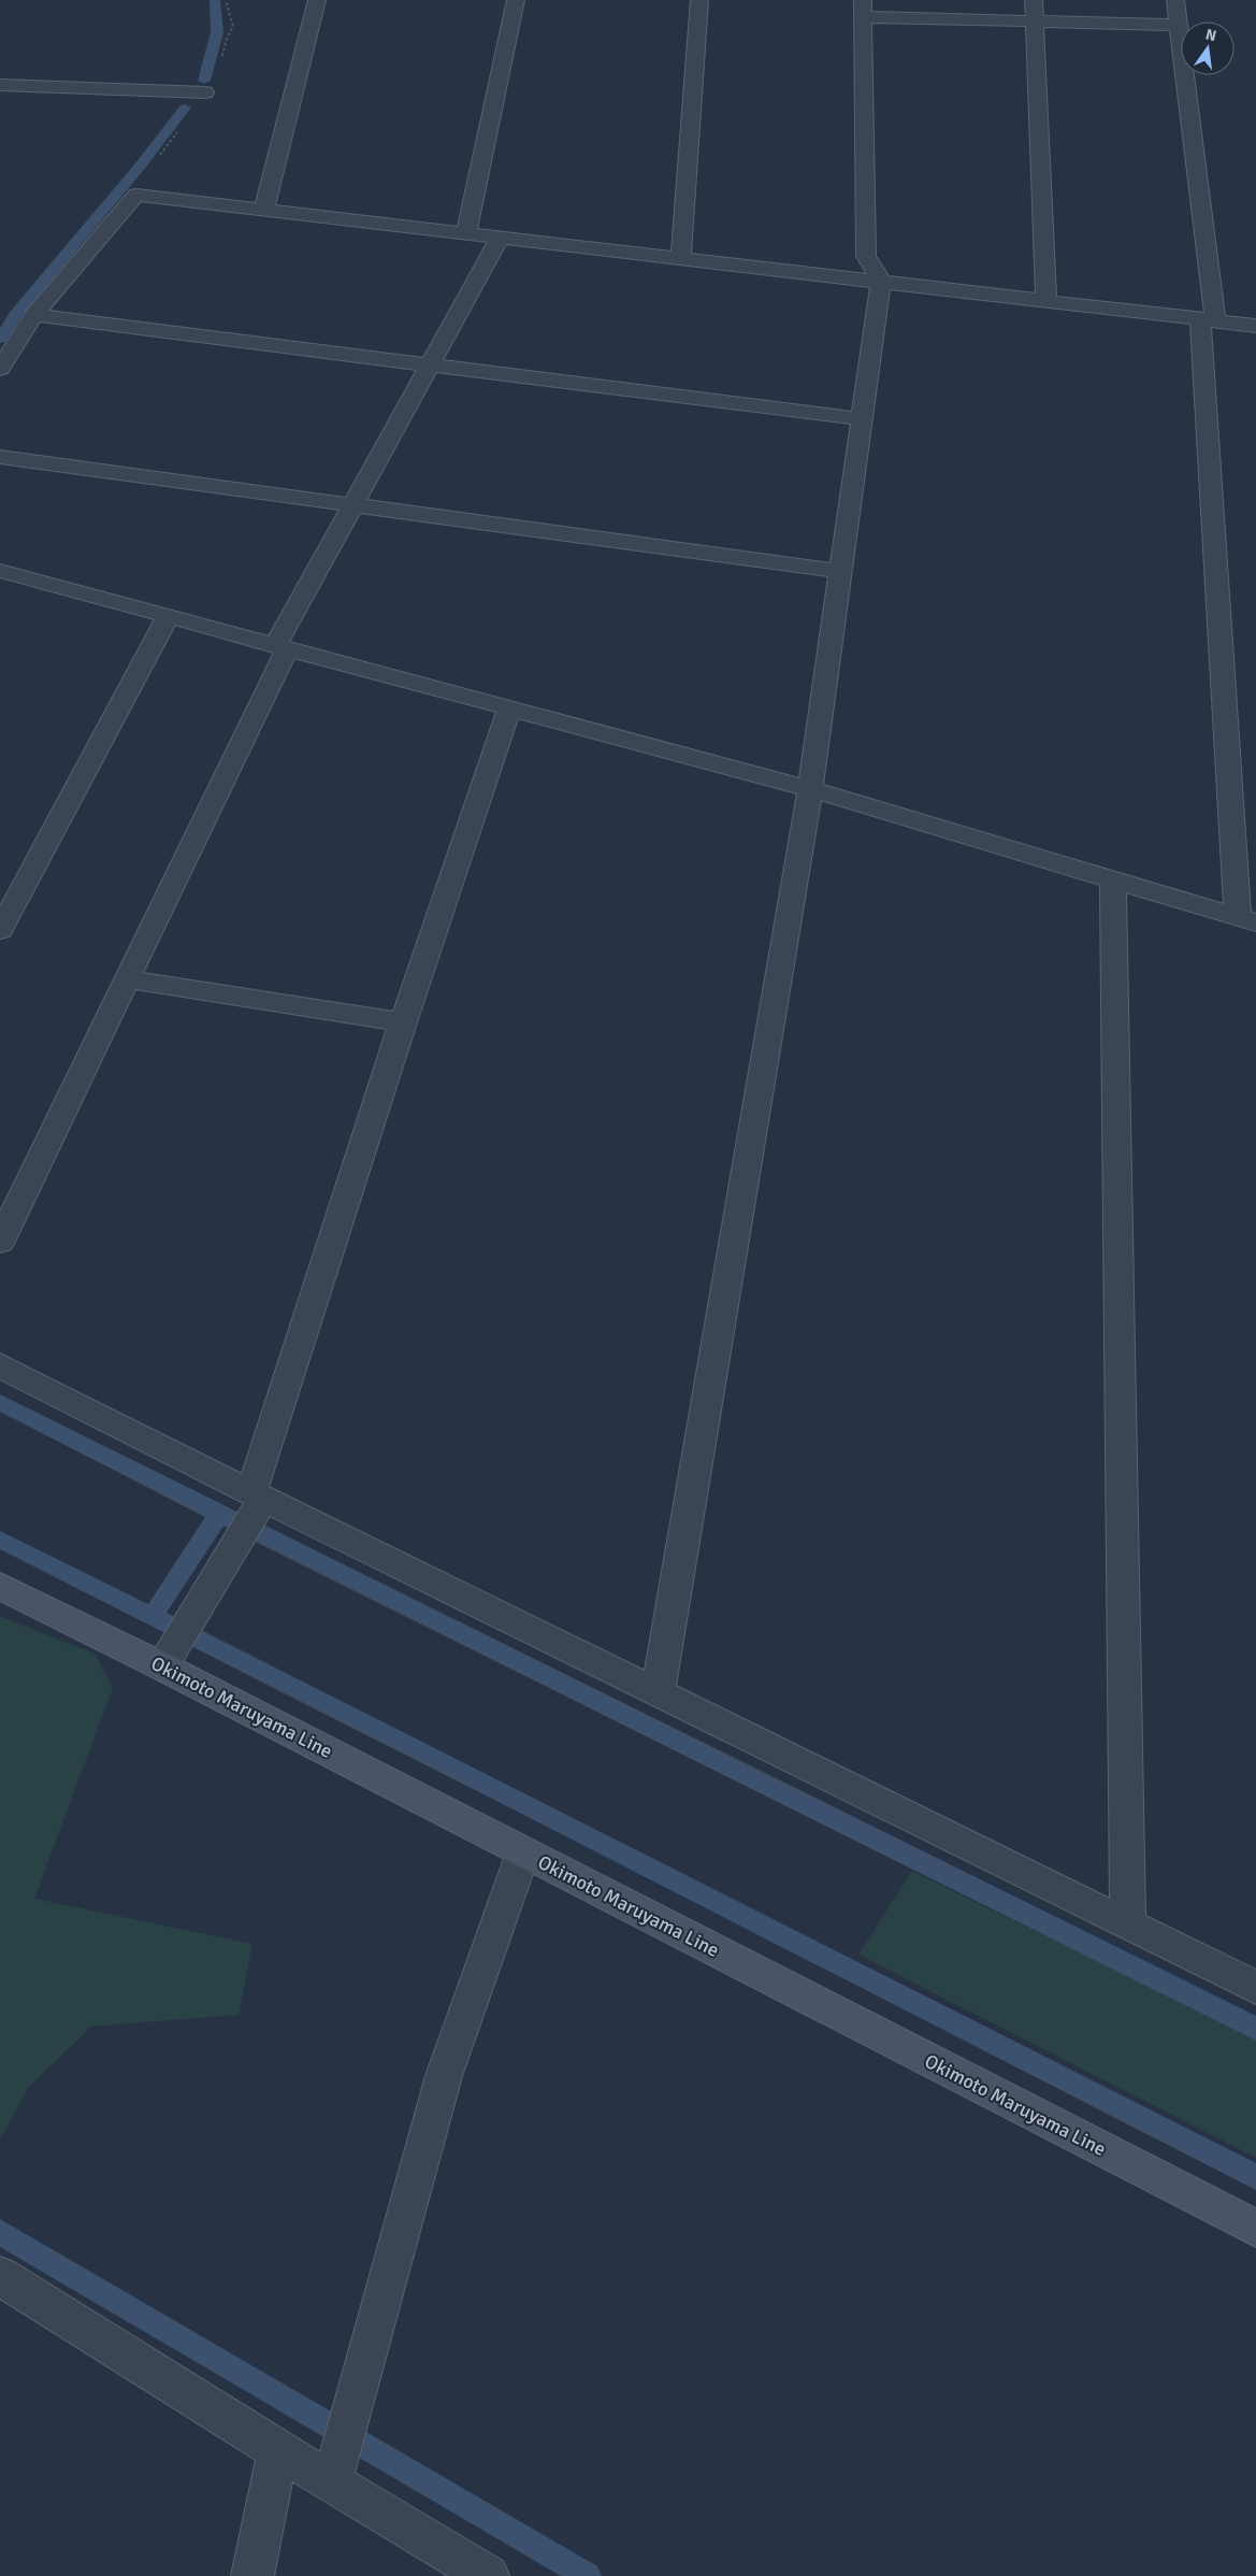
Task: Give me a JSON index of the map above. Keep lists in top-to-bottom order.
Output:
{
  "streets": {
    "main road": ["Okimoto Maruyama Line"]
  },
  "north": "top"
}
